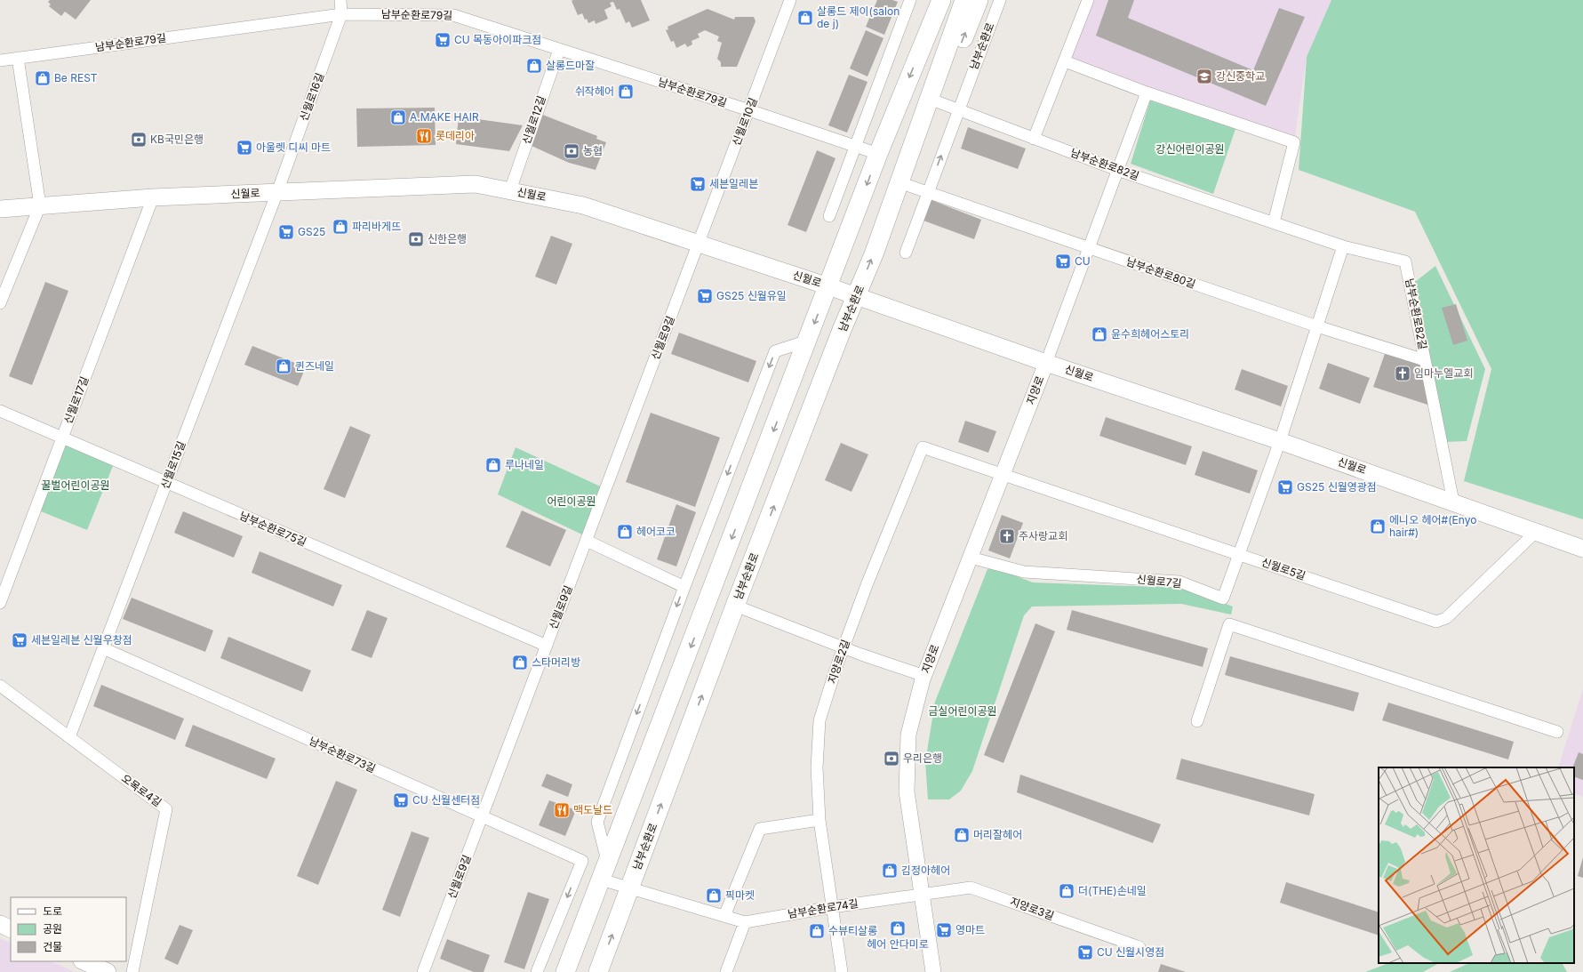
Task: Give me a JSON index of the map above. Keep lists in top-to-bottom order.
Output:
{
  "streets": {
    "main road": ["남부순환로", "신월로"],
    "street": [
      "남부순환로79길",
      "신월로16길",
      "신월로12길",
      "신월로10길",
      "남부순환로82길",
      "남부순환로80길",
      "신월로9길",
      "지양로",
      "신월로17길",
      "신월로15길",
      "남부순환로75길",
      "신월로5길",
      "신월로7길",
      "지양로2길",
      "남부순환로73길",
      "오목로4길",
      "남부순환로74길",
      "지양로3길"
    ]
  },
  "crossings": [
    ["남부순환로79길", "신월로16길"],
    ["남부순환로79길", "신월로12길"],
    ["남부순환로79길", "신월로10길"],
    ["남부순환로", "남부순환로82길"],
    ["남부순환로", "신월로"],
    ["남부순환로", "남부순환로80길"],
    ["남부순환로", "남부순환로74길"],
    ["신월로16길", "신월로"],
    ["신월로16길", "신월로15길"],
    ["신월로12길", "신월로"],
    ["신월로10길", "신월로"],
    ["신월로10길", "신월로9길"],
    ["남부순환로82길", "신월로"],
    ["남부순환로82길", "남부순환로80길"],
    ["남부순환로82길", "신월로7길"],
    ["신월로", "신월로9길"],
    ["신월로", "지양로"],
    ["신월로", "신월로17길"],
    ["신월로", "신월로15길"],
    ["신월로", "신월로5길"],
    ["신월로", "신월로7길"],
    ["남부순환로80길", "신월로7길"],
    ["신월로9길", "남부순환로75길"],
    ["신월로9길", "남부순환로73길"],
    ["지양로", "신월로5길"],
    ["지양로", "신월로7길"],
    ["지양로", "지양로2길"],
    ["지양로", "남부순환로74길"],
    ["지양로", "지양로3길"],
    ["신월로17길", "남부순환로75길"],
    ["신월로15길", "남부순환로75길"],
    ["신월로15길", "남부순환로73길"],
    ["신월로15길", "오목로4길"],
    ["신월로5길", "신월로7길"],
    ["신월로5길", "지양로2길"],
    ["지양로2길", "남부순환로74길"],
    ["남부순환로74길", "지양로3길"]
  ],
  "parks": [
    "강신어린이공원",
    "꿀벌어린이공원",
    "어린이공원",
    "금실어린이공원"
  ],
  "places": {
    "shop": [
      "살롱드 제이(salon de j)",
      "살롱드마잘",
      "Be REST",
      "쉬작헤어",
      "A.MAKE HAIR",
      "파리바게뜨",
      "윤수희헤어스토리",
      "퀸즈네일",
      "루나네일",
      "에니오 헤어#(Enyo hair#)",
      "헤어코코",
      "스타머리방",
      "머리잘헤어",
      "김정아헤어",
      "더(THE)손네일",
      "픽마켓",
      "헤어 안다미로",
      "수뷰티살롱"
    ],
    "supermarket": [
      "CU 목동아이파크점",
      "아울렛 디씨 마트",
      "세븐일레븐",
      "GS25",
      "CU",
      "GS25 신월유일",
      "GS25 신월영광점",
      "세븐일레븐 신월우창점",
      "CU 신월센터점",
      "영마트",
      "CU 신월시영점"
    ],
    "school or university": ["강신중학교"],
    "restaurant": ["롯데리아", "맥도날드"],
    "bank": [
      "KB국민은행",
      "농협",
      "신한은행",
      "우리은행"
    ],
    "church": ["임마누엘교회", "주사랑교회"]
  },
  "legend": ["도로", "공원", "건물"]
}
